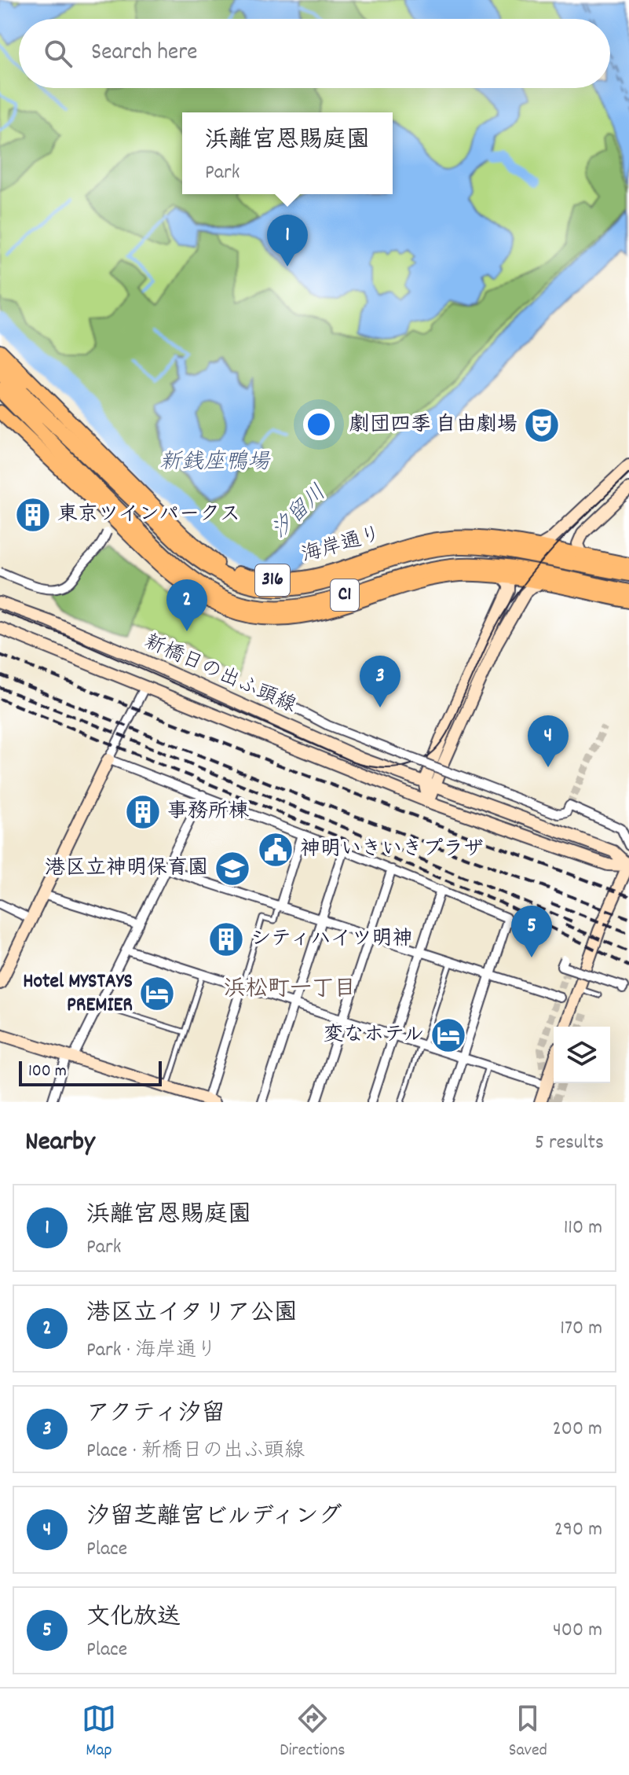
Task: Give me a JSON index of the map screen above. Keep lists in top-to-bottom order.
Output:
{
  "streets": {
    "highway": ["C1"],
    "main road": ["海岸通り", "316", "新橋日の出ふ頭線"]
  },
  "crossings": [
    ["海岸通り", "C1"]
  ],
  "districts": ["浜松町一丁目"],
  "water": ["新銭座鴨場", "汐留川"],
  "places": {
    "theatre": ["劇団四季 自由劇場"],
    "building": ["東京ツインパークス", "事務所棟", "シティハイツ明神"],
    "public building": ["神明いきいきプラザ"],
    "school or university": ["港区立神明保育園"],
    "hotel": ["Hotel MYSTAYS PREMIER", "変なホテル"]
  },
  "scale_bar": "100 m",
  "page": {
    "search": "Search here",
    "popup": ["浜離宮恩賜庭園", "Park"],
    "pins": [
      "1",
      "2",
      "3",
      "4",
      "5"
    ],
    "scale": "100 m",
    "heading": ["Nearby", "5 results"],
    "list": [
      {
        "mark": "1",
        "name": "浜離宮恩賜庭園",
        "note": "Park",
        "value": "110 m"
      },
      {
        "mark": "2",
        "name": "港区立イタリア公園",
        "note": "Park · 海岸通り",
        "value": "170 m"
      },
      {
        "mark": "3",
        "name": "アクティ汐留",
        "note": "Place · 新橋日の出ふ頭線",
        "value": "200 m"
      },
      {
        "mark": "4",
        "name": "汐留芝離宮ビルディング",
        "note": "Place",
        "value": "290 m"
      },
      {
        "mark": "5",
        "name": "文化放送",
        "note": "Place",
        "value": "400 m"
      }
    ],
    "nav": ["Map", "Directions", "Saved"]
  }
}
